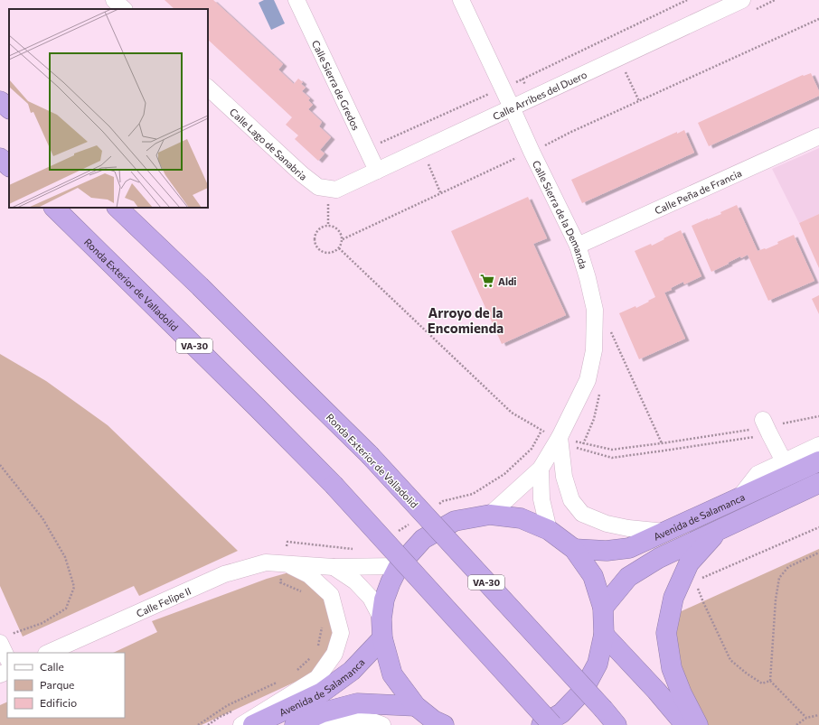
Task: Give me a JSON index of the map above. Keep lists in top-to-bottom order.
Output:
{
  "streets": {
    "highway": ["Ronda Exterior de Valladolid", "VA-30", "Avenida de Salamanca"],
    "street": [
      "Calle Sierra de Gredos",
      "Calle Arribes del Duero",
      "Calle Lago de Sanabria",
      "Calle Peña de Francia",
      "Calle Sierra de la Demanda",
      "Calle Felipe II"
    ]
  },
  "crossings": [
    ["Calle Sierra de Gredos", "Calle Arribes del Duero"],
    ["Calle Arribes del Duero", "Calle Lago de Sanabria"],
    ["Calle Arribes del Duero", "Calle Sierra de la Demanda"],
    ["Calle Peña de Francia", "Calle Sierra de la Demanda"],
    ["Avenida de Salamanca", "Calle Felipe II"]
  ],
  "districts": ["Arroyo de la Encomienda"],
  "places": {
    "supermarket": ["Aldi"]
  },
  "legend": ["Calle", "Parque", "Edificio"]
}
